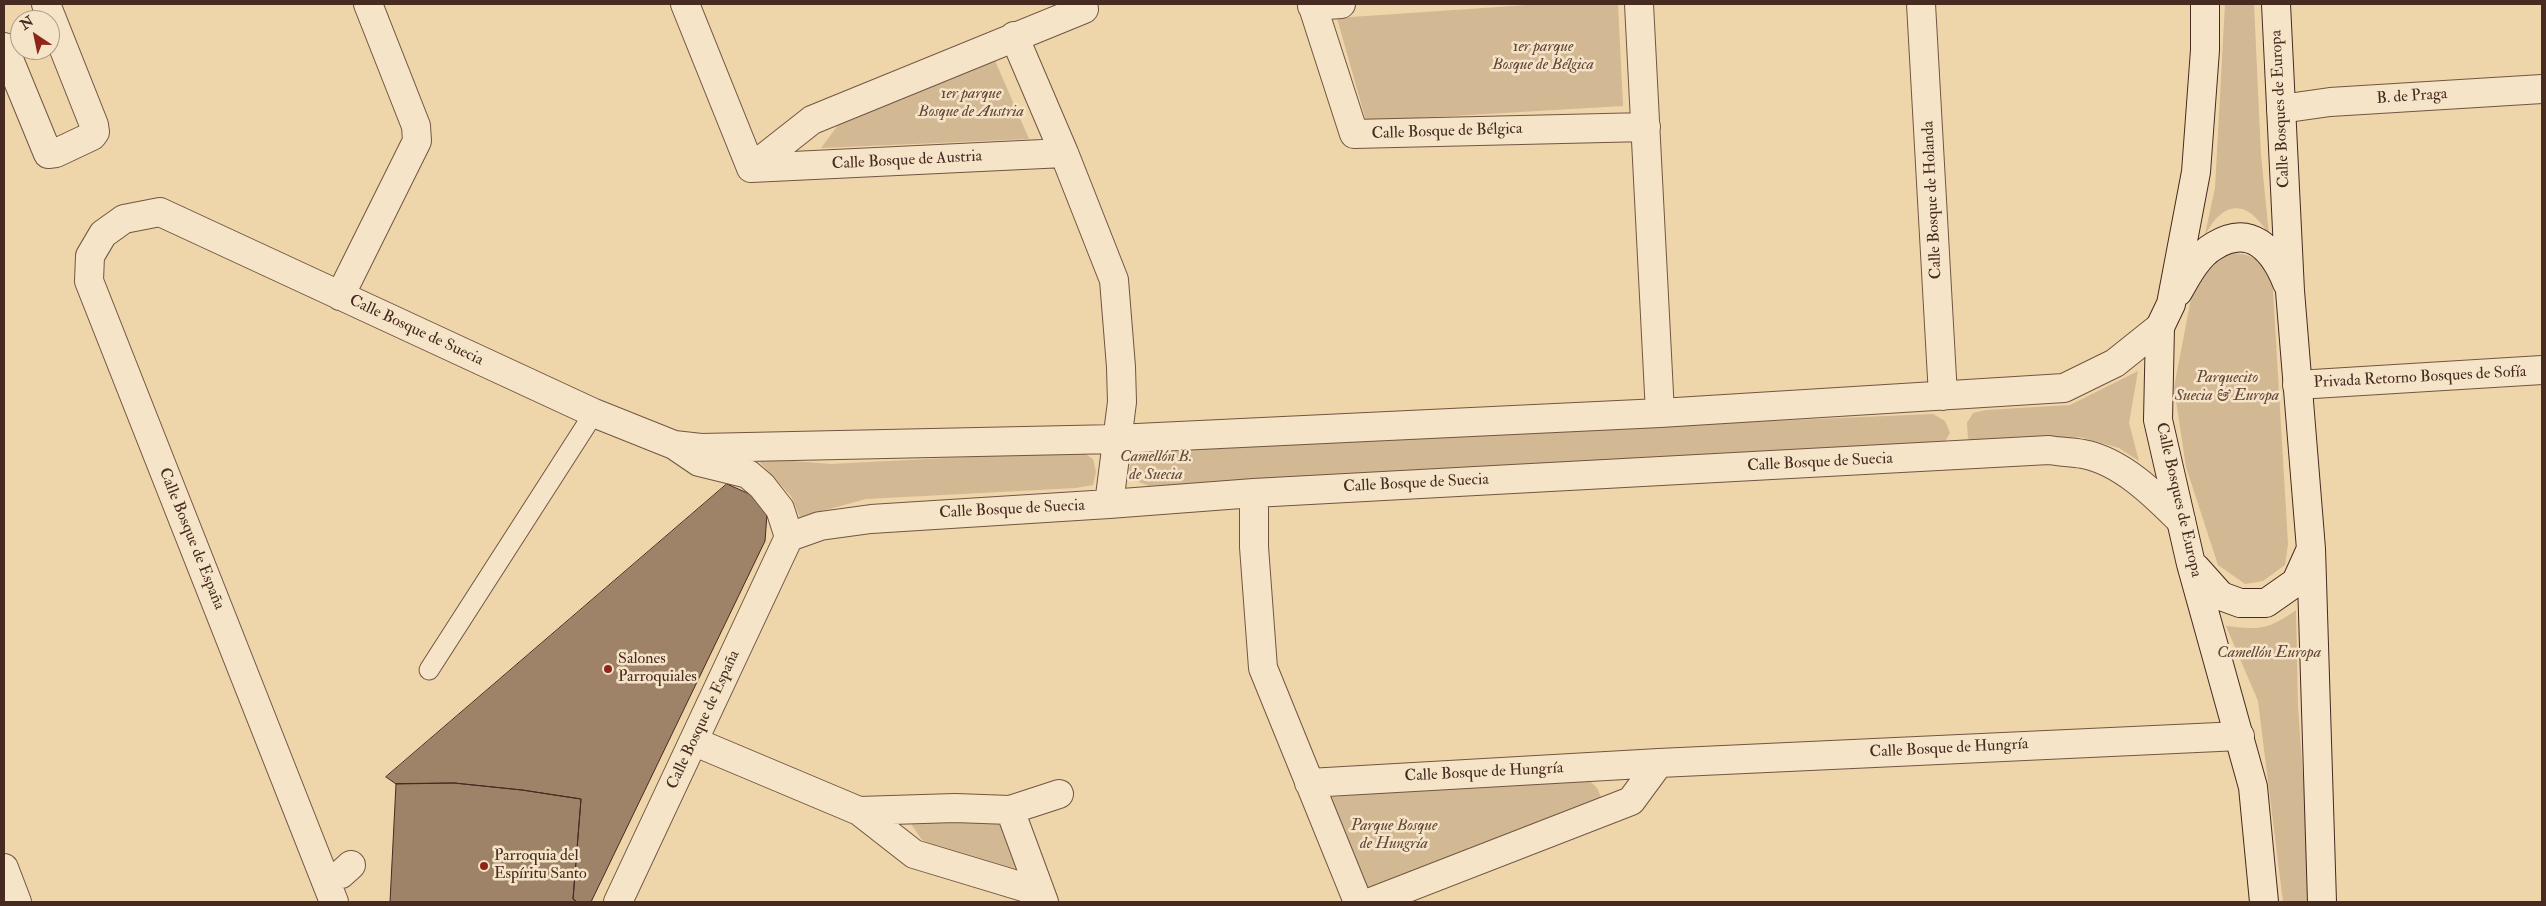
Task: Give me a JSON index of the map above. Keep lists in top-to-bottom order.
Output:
{
  "streets": {
    "street": [
      "B. de Praga",
      "Calle Bosques de Europa",
      "Calle Bosque de Bélgica",
      "Calle Bosque de Austria",
      "Calle Bosque de Holanda",
      "Calle Bosque de Suecia",
      "Privada Retorno Bosques de Sofía",
      "Calle Bosque de España",
      "Calle Bosque de Hungría"
    ]
  },
  "crossings": [
    ["B. de Praga", "Calle Bosques de Europa"],
    ["Calle Bosques de Europa", "Calle Bosque de Suecia"],
    ["Calle Bosques de Europa", "Privada Retorno Bosques de Sofía"],
    ["Calle Bosques de Europa", "Calle Bosque de Hungría"],
    ["Calle Bosque de Holanda", "Calle Bosque de Suecia"],
    ["Calle Bosque de Suecia", "Calle Bosque de España"]
  ],
  "parks": [
    "1er parque Bosque de Bélgica",
    "1er parque Bosque de Austria",
    "Parquecito Suecia & Europa",
    "Camellón B. de Suecia",
    "Camellón Europa",
    "Parque Bosque de Hungría"
  ],
  "places": ["Salones Parroquiales", "Parroquia del Espíritu Santo"],
  "north": "top left"
}
